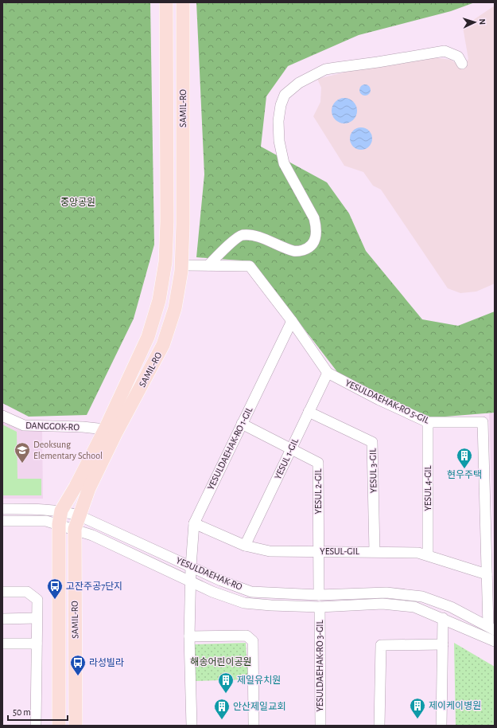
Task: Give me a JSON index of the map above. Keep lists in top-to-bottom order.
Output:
{
  "streets": {
    "main road": ["SAMIL-RO"],
    "street": [
      "YESULDAEHAK-RO 5-GIL",
      "DANGGOK-RO",
      "YESULDAEHAK-RO 1-GIL",
      "YESUL 1-GIL",
      "YESUL 3-GIL",
      "YESUL 4-GIL",
      "YESUL 2-GIL",
      "YESUL-GIL",
      "YESULDAEHAK-RO",
      "YESULDAEHAK-RO 3-GIL"
    ]
  },
  "crossings": [
    ["SAMIL-RO", "YESULDAEHAK-RO 5-GIL"],
    ["SAMIL-RO", "DANGGOK-RO"],
    ["SAMIL-RO", "YESULDAEHAK-RO"],
    ["YESULDAEHAK-RO 5-GIL", "YESULDAEHAK-RO 1-GIL"],
    ["YESULDAEHAK-RO 5-GIL", "YESUL 1-GIL"],
    ["YESULDAEHAK-RO 5-GIL", "YESUL 4-GIL"],
    ["YESULDAEHAK-RO 5-GIL", "YESUL-GIL"],
    ["YESULDAEHAK-RO 5-GIL", "YESULDAEHAK-RO"],
    ["YESULDAEHAK-RO 1-GIL", "YESUL-GIL"],
    ["YESULDAEHAK-RO 1-GIL", "YESULDAEHAK-RO"],
    ["YESUL 1-GIL", "YESUL 3-GIL"],
    ["YESUL 1-GIL", "YESUL 2-GIL"],
    ["YESUL 1-GIL", "YESUL-GIL"],
    ["YESUL 3-GIL", "YESUL-GIL"],
    ["YESUL 4-GIL", "YESUL-GIL"],
    ["YESUL 2-GIL", "YESUL-GIL"],
    ["YESULDAEHAK-RO", "YESULDAEHAK-RO 3-GIL"]
  ],
  "parks": ["중앙공원", "해송어린이공원"],
  "places": {
    "school or university": ["Deoksung Elementary School"],
    "building": [
      "현우주택",
      "제일유치원",
      "제이케이병원",
      "안산제일교회"
    ],
    "bus stop": ["고잔주공7단지", "라성빌라"]
  },
  "scale_bar": "50 m",
  "north": "right"
}
